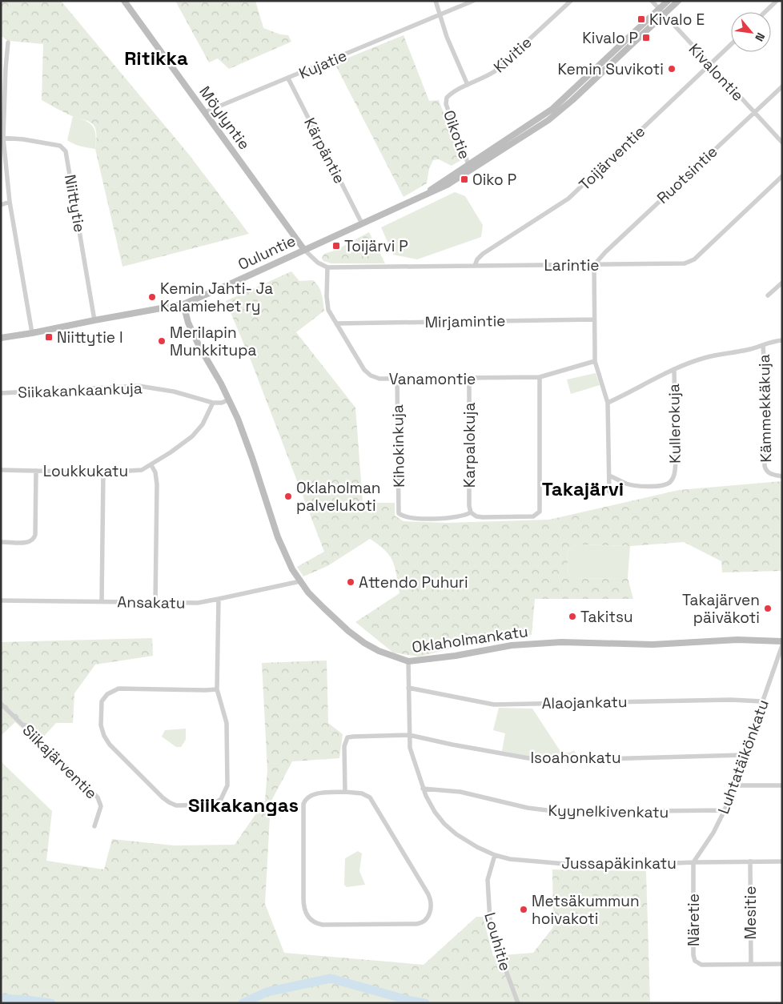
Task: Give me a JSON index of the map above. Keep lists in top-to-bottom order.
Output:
{
  "streets": {
    "street": [
      "Kivitie",
      "Kujatie",
      "Kivalontie",
      "Möylyntie",
      "Oikotie",
      "Kärpäntie",
      "Toijärventie",
      "Ruotsintie",
      "Niittytie",
      "Ouluntie",
      "Larintie",
      "Mirjamintie",
      "Vanamontie",
      "Siikakankaankuja",
      "Kämmekkäkuja",
      "Kullerokuja",
      "Karpalokuja",
      "Kihokinkuja",
      "Loukkukatu",
      "Ansakatu",
      "Oklaholmankatu",
      "Alaojankatu",
      "Luhtatäikönkatu",
      "Isoahonkatu",
      "Siikajärventie",
      "Kyynelkivenkatu",
      "Jussapäkinkatu",
      "Mesitie",
      "Näretie",
      "Louhitie"
    ]
  },
  "crossings": [
    ["Kivitie", "Oikotie"],
    ["Kujatie", "Möylyntie"],
    ["Kujatie", "Kärpäntie"],
    ["Kivalontie", "Toijärventie"],
    ["Kivalontie", "Ruotsintie"],
    ["Kivalontie", "Ouluntie"],
    ["Möylyntie", "Ouluntie"],
    ["Oikotie", "Ouluntie"],
    ["Kärpäntie", "Ouluntie"],
    ["Toijärventie", "Larintie"],
    ["Ruotsintie", "Larintie"],
    ["Niittytie", "Ouluntie"],
    ["Ouluntie", "Oklaholmankatu"],
    ["Larintie", "Vanamontie"],
    ["Mirjamintie", "Vanamontie"],
    ["Vanamontie", "Karpalokuja"],
    ["Vanamontie", "Kihokinkuja"],
    ["Siikakankaankuja", "Loukkukatu"],
    ["Siikakankaankuja", "Oklaholmankatu"],
    ["Karpalokuja", "Kihokinkuja"],
    ["Ansakatu", "Oklaholmankatu"],
    ["Oklaholmankatu", "Jussapäkinkatu"],
    ["Alaojankatu", "Luhtatäikönkatu"],
    ["Alaojankatu", "Jussapäkinkatu"],
    ["Luhtatäikönkatu", "Isoahonkatu"],
    ["Luhtatäikönkatu", "Kyynelkivenkatu"],
    ["Luhtatäikönkatu", "Jussapäkinkatu"],
    ["Luhtatäikönkatu", "Näretie"],
    ["Isoahonkatu", "Jussapäkinkatu"],
    ["Kyynelkivenkatu", "Jussapäkinkatu"],
    ["Jussapäkinkatu", "Mesitie"],
    ["Jussapäkinkatu", "Näretie"],
    ["Jussapäkinkatu", "Louhitie"],
    ["Mesitie", "Näretie"]
  ],
  "districts": ["Ritikka", "Takajärvi", "Siikakangas"],
  "places": {
    "transit": [
      "Kivalo E",
      "Kivalo P",
      "Oiko P",
      "Toijärvi P",
      "Niittytie I"
    ],
    "other": [
      "Kemin Suvikoti",
      "Kemin Jahti- Ja Kalamiehet ry",
      "Merilapin Munkkitupa",
      "Oklaholman palvelukoti",
      "Attendo Puhuri",
      "Takajärven päiväkoti",
      "Takitsu",
      "Metsäkummun hoivakoti"
    ]
  },
  "north": "bottom right"
}
